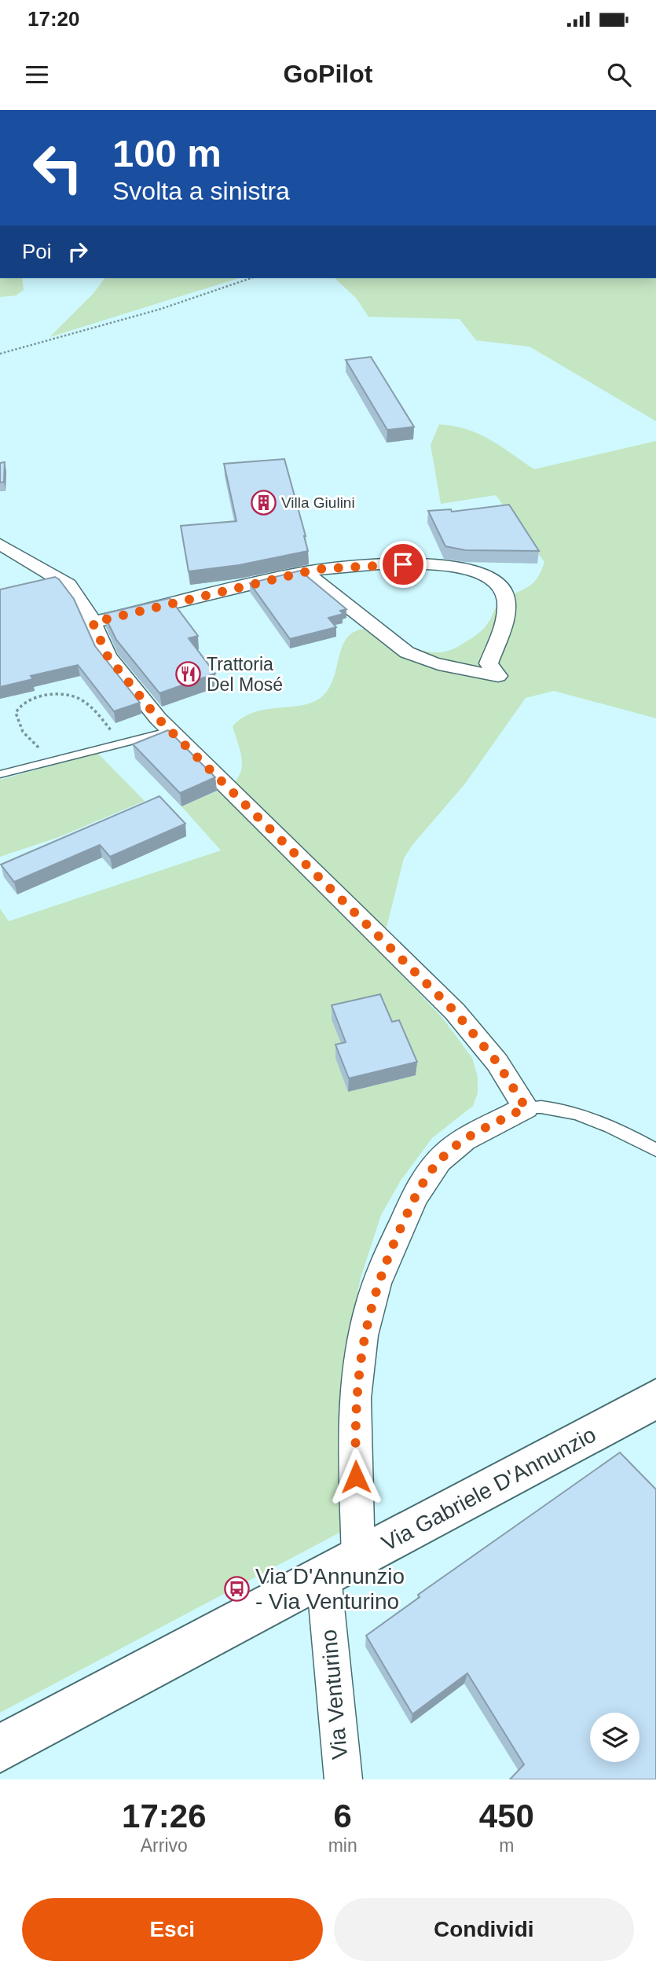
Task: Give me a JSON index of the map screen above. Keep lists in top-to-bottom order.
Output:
{
  "streets": {
    "main road": ["Via Gabriele D'Annunzio"],
    "street": ["Via Venturino"]
  },
  "crossings": [
    ["Via Gabriele D'Annunzio", "Via Venturino"]
  ],
  "places": {
    "building": ["Villa Giulini"],
    "restaurant": ["Trattoria Del Mosé"],
    "bus stop": ["Via D'Annunzio - Via Venturino"]
  },
  "page": {
    "status": "17:20",
    "header": "GoPilot",
    "turn": ["100 m", "Svolta a sinistra"],
    "then": "Poi",
    "eta": [
      "17:26",
      "Arrivo",
      "6",
      "min",
      "450",
      "m"
    ],
    "buttons": ["Esci", "Condividi"]
  }
}
